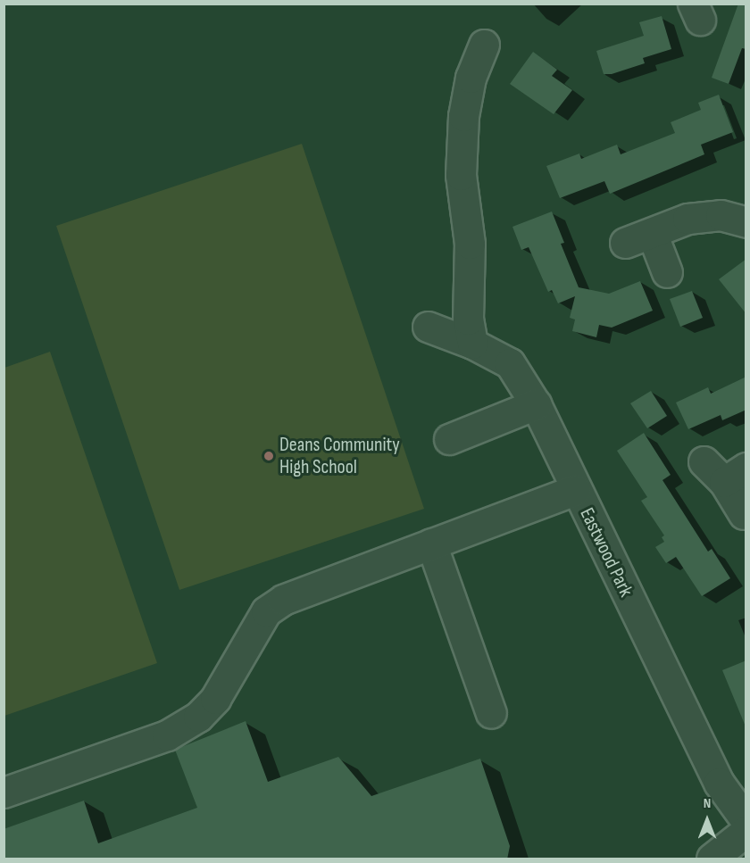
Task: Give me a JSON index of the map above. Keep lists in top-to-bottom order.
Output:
{
  "streets": {
    "street": ["Eastwood Park"]
  },
  "places": ["Deans Community High School"],
  "north": "top"
}
